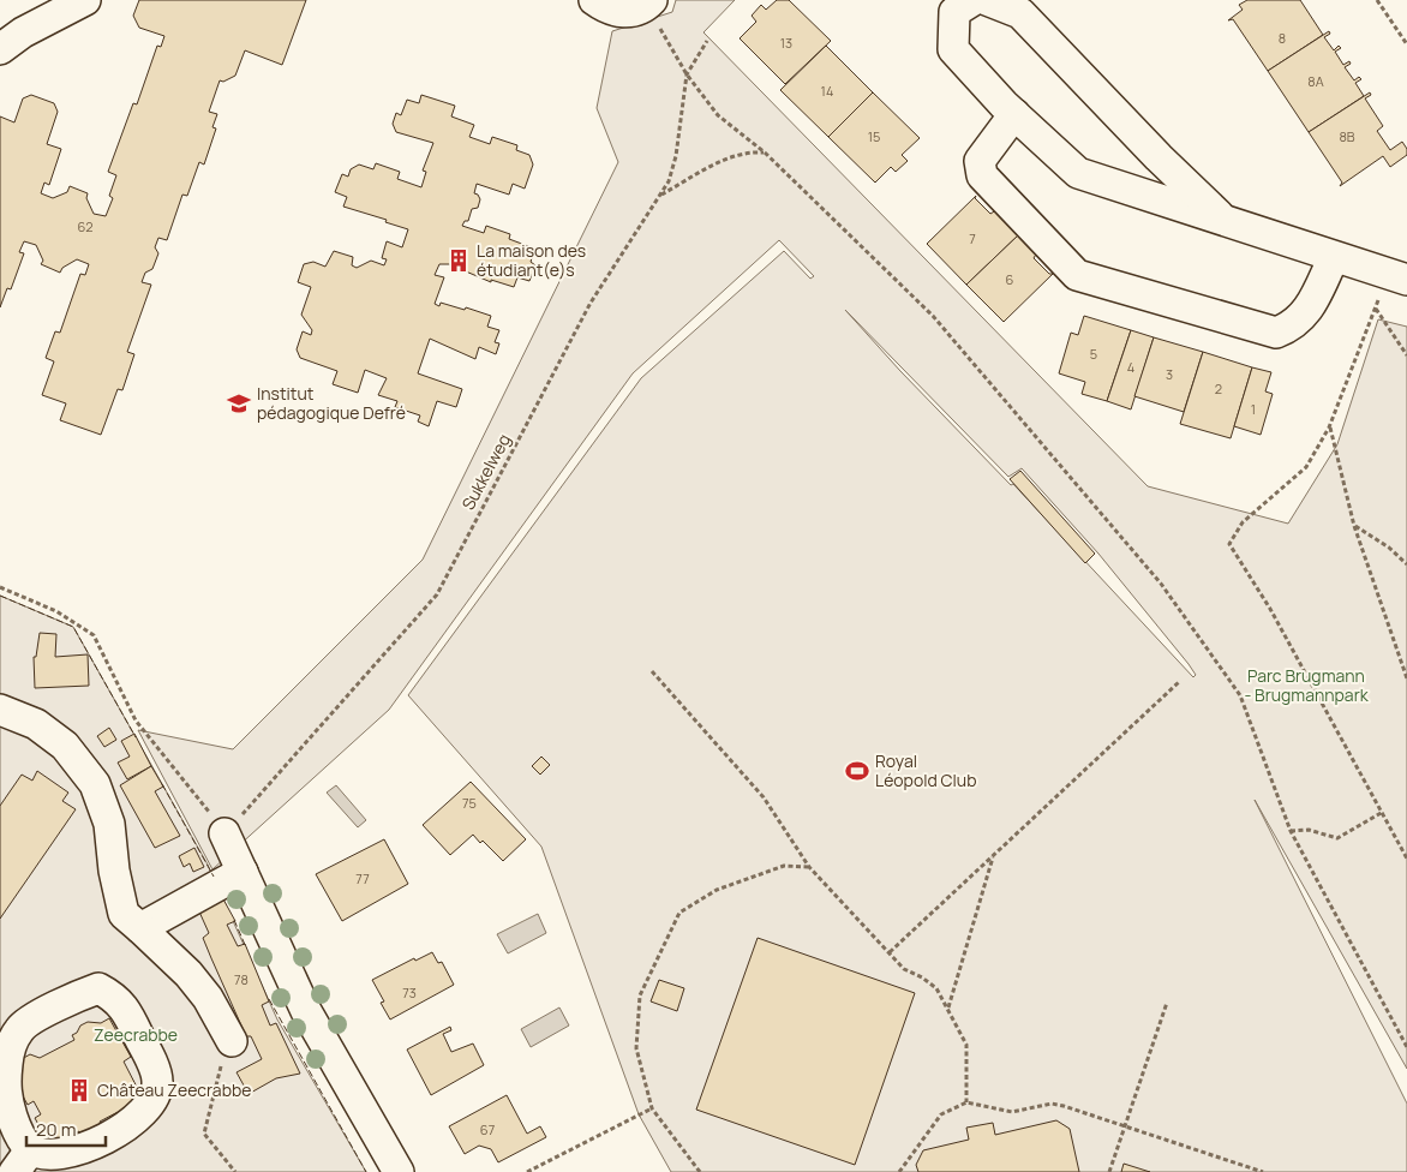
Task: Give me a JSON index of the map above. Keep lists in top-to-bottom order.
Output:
{
  "streets": {
    "path": ["Sukkelweg"]
  },
  "parks": ["Parc Brugmann - Brugmannpark", "Zeecrabbe"],
  "places": {
    "building": ["La maison des étudiant(e)s", "Château Zeecrabbe"],
    "school or university": ["Institut pédagogique Defré"],
    "sports": ["Royal Léopold Club"]
  },
  "house_numbers": [
    "8",
    "13",
    "8A",
    "14",
    "15",
    "8B",
    "62",
    "7",
    "6",
    "5",
    "4",
    "3",
    "2",
    "1",
    "75",
    "77",
    "78",
    "73",
    "67"
  ],
  "scale_bar": "20 m"
}
